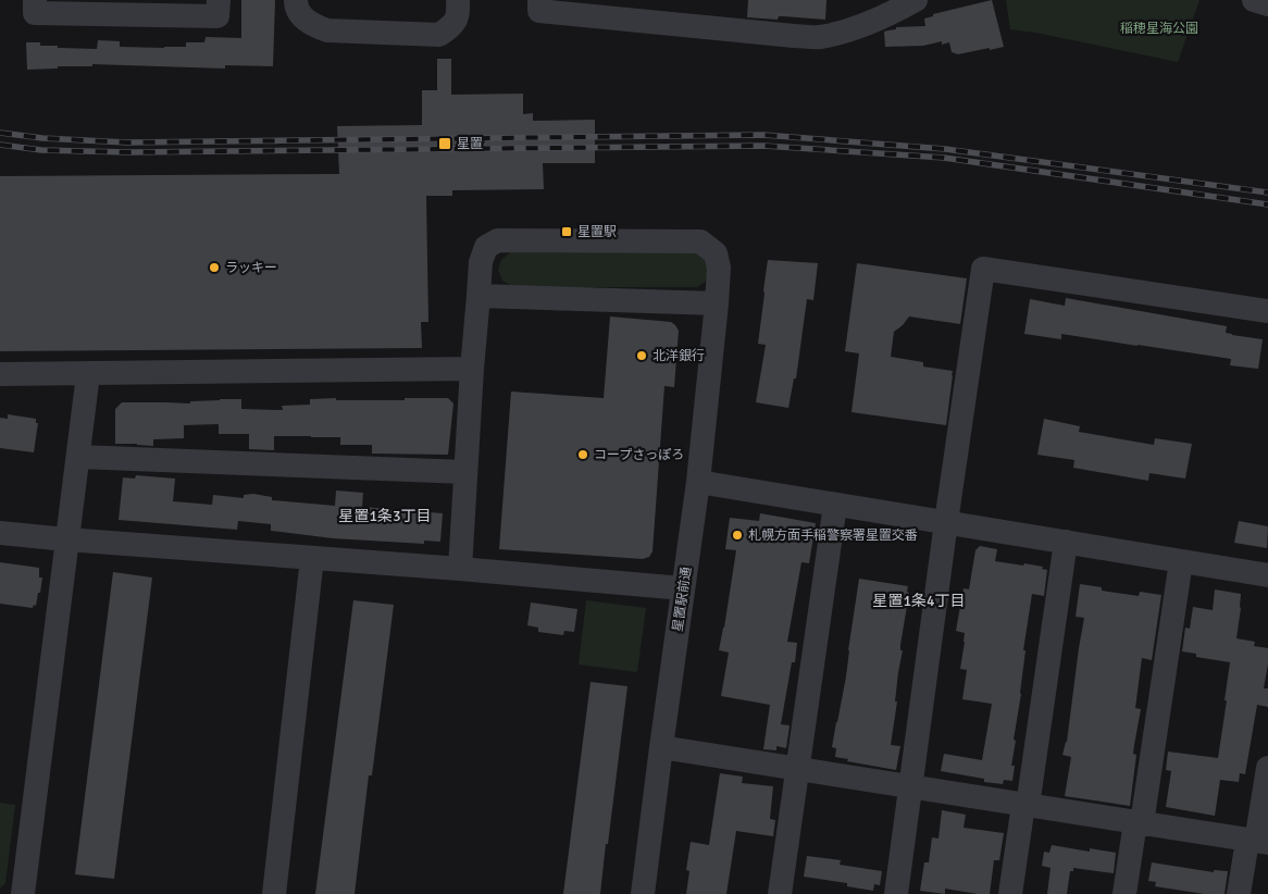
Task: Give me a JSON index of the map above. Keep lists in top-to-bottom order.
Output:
{
  "streets": {
    "street": ["星置駅前通"]
  },
  "districts": ["星置1条3丁目", "星置1条4丁目"],
  "parks": ["稲穂星海公園"],
  "places": {
    "transit": ["星置", "星置駅"],
    "other": [
      "ラッキー",
      "北洋銀行",
      "コープさっぽろ",
      "札幌方面手稲警察署星置交番"
    ]
  }
}
